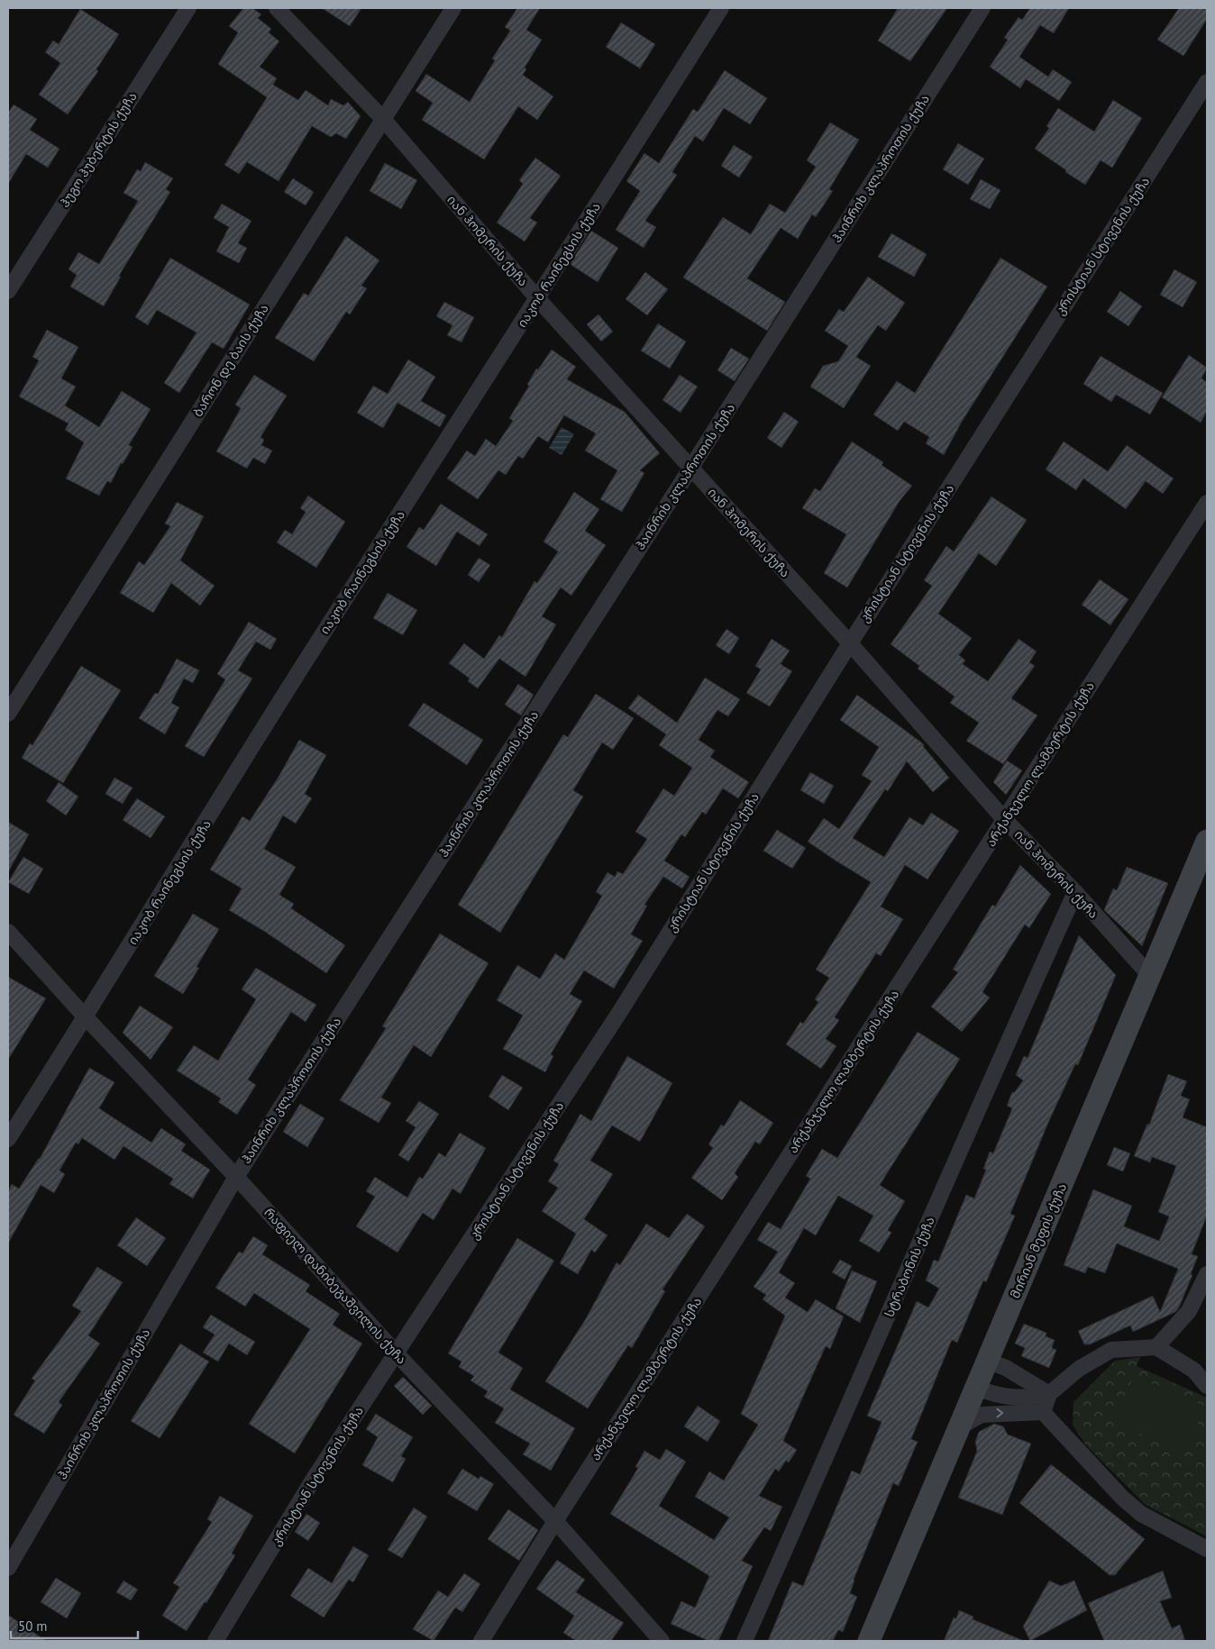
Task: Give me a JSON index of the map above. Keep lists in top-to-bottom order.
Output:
{
  "streets": {
    "street": [
      "ჰუგო ჰუბერტის ქუჩა",
      "ჰაინრიხ კლაპროთის ქუჩა",
      "იან ჰომერის ქუჩა",
      "კრისტიან სტივენის ქუჩა",
      "იაკობ რაინეგსის ქუჩა",
      "ბარონ დე ბაის ქუჩა",
      "არქანჯელო ლამბერტის ქუჩა",
      "მირიან მეფის ქუჩა",
      "სტრაბონის ქუჩა",
      "რაფიელ დანიბეგაშვილის ქუჩა"
    ]
  },
  "crossings": [
    ["ჰაინრიხ კლაპროთის ქუჩა", "იან ჰომერის ქუჩა"],
    ["ჰაინრიხ კლაპროთის ქუჩა", "რაფიელ დანიბეგაშვილის ქუჩა"],
    ["იან ჰომერის ქუჩა", "კრისტიან სტივენის ქუჩა"],
    ["იან ჰომერის ქუჩა", "იაკობ რაინეგსის ქუჩა"],
    ["იან ჰომერის ქუჩა", "ბარონ დე ბაის ქუჩა"],
    ["იან ჰომერის ქუჩა", "არქანჯელო ლამბერტის ქუჩა"],
    ["იან ჰომერის ქუჩა", "მირიან მეფის ქუჩა"],
    ["იან ჰომერის ქუჩა", "სტრაბონის ქუჩა"],
    ["კრისტიან სტივენის ქუჩა", "რაფიელ დანიბეგაშვილის ქუჩა"],
    ["იაკობ რაინეგსის ქუჩა", "რაფიელ დანიბეგაშვილის ქუჩა"],
    ["არქანჯელო ლამბერტის ქუჩა", "რაფიელ დანიბეგაშვილის ქუჩა"]
  ],
  "scale_bar": "50 m"
}
